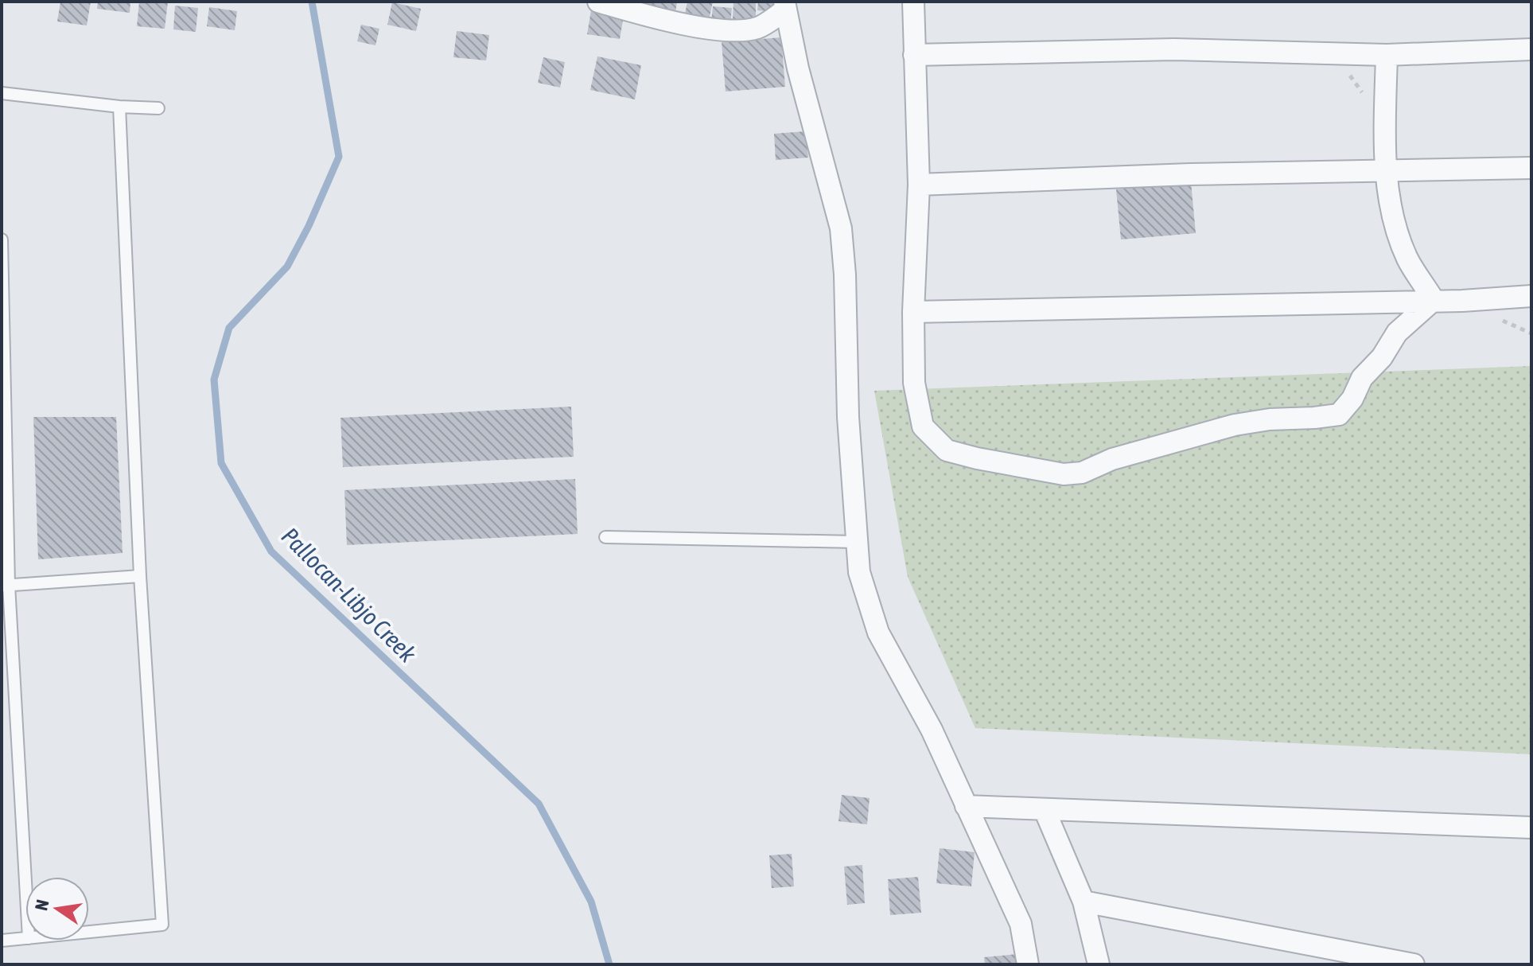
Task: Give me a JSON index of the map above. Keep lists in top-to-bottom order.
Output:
{
  "water": ["Pallocan-Libjo Creek"],
  "north": "left"
}
